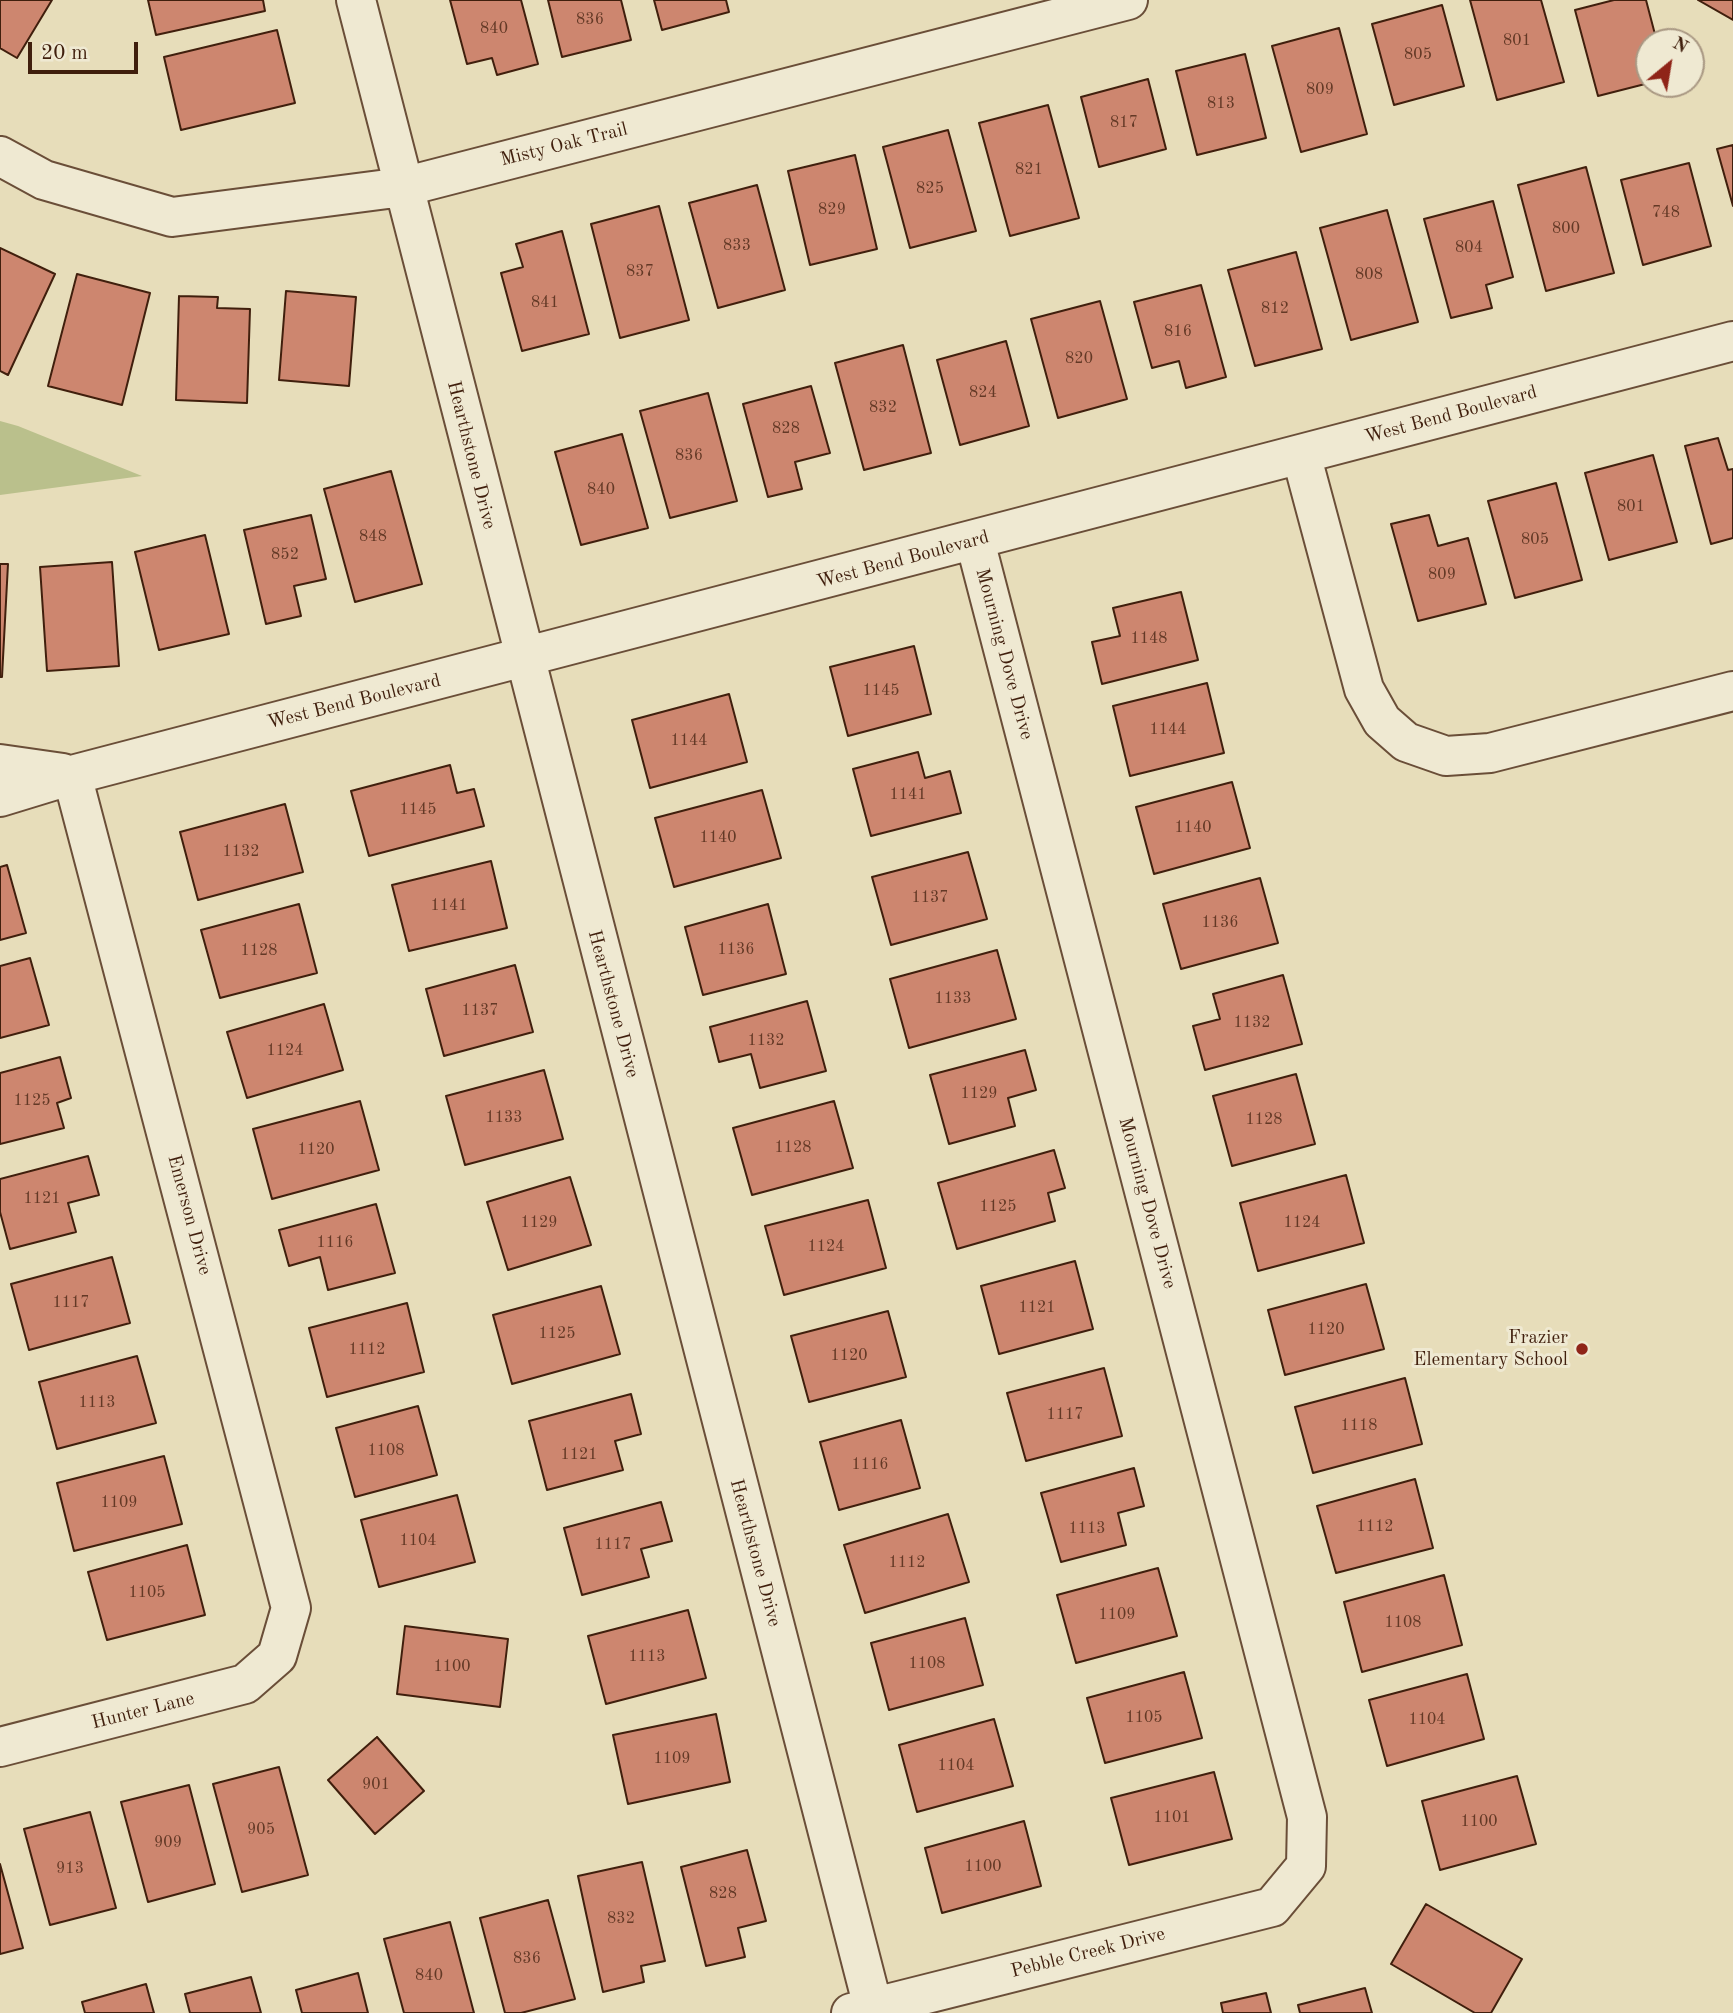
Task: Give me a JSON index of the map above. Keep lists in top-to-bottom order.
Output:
{
  "streets": {
    "street": [
      "Misty Oak Trail",
      "West Bend Boulevard",
      "Hearthstone Drive",
      "Mourning Dove Drive",
      "Emerson Drive",
      "Hunter Lane",
      "Pebble Creek Drive"
    ]
  },
  "crossings": [
    ["Misty Oak Trail", "Hearthstone Drive"],
    ["West Bend Boulevard", "Hearthstone Drive"],
    ["West Bend Boulevard", "Mourning Dove Drive"],
    ["West Bend Boulevard", "Emerson Drive"],
    ["Hearthstone Drive", "Pebble Creek Drive"],
    ["Mourning Dove Drive", "Pebble Creek Drive"],
    ["Emerson Drive", "Hunter Lane"]
  ],
  "places": ["Frazier Elementary School"],
  "house_numbers": [
    "836",
    "840",
    "801",
    "805",
    "809",
    "813",
    "817",
    "821",
    "825",
    "829",
    "748",
    "800",
    "833",
    "804",
    "837",
    "808",
    "841",
    "812",
    "816",
    "820",
    "824",
    "832",
    "828",
    "836",
    "840",
    "801",
    "848",
    "805",
    "852",
    "809",
    "1148",
    "1145",
    "1144",
    "1144",
    "1141",
    "1145",
    "1140",
    "1140",
    "1132",
    "1137",
    "1141",
    "1136",
    "1136",
    "1128",
    "1133",
    "1137",
    "1132",
    "1132",
    "1124",
    "1129",
    "1125",
    "1133",
    "1128",
    "1128",
    "1120",
    "1121",
    "1125",
    "1129",
    "1124",
    "1116",
    "1124",
    "1117",
    "1121",
    "1120",
    "1125",
    "1112",
    "1120",
    "1113",
    "1117",
    "1118",
    "1108",
    "1121",
    "1116",
    "1109",
    "1112",
    "1113",
    "1104",
    "1117",
    "1112",
    "1105",
    "1109",
    "1108",
    "1113",
    "1108",
    "1100",
    "1105",
    "1104",
    "1109",
    "1104",
    "901",
    "1101",
    "1100",
    "905",
    "909",
    "1100",
    "913",
    "828",
    "832",
    "836",
    "840"
  ],
  "scale_bar": "20 m",
  "north": "top right"
}
